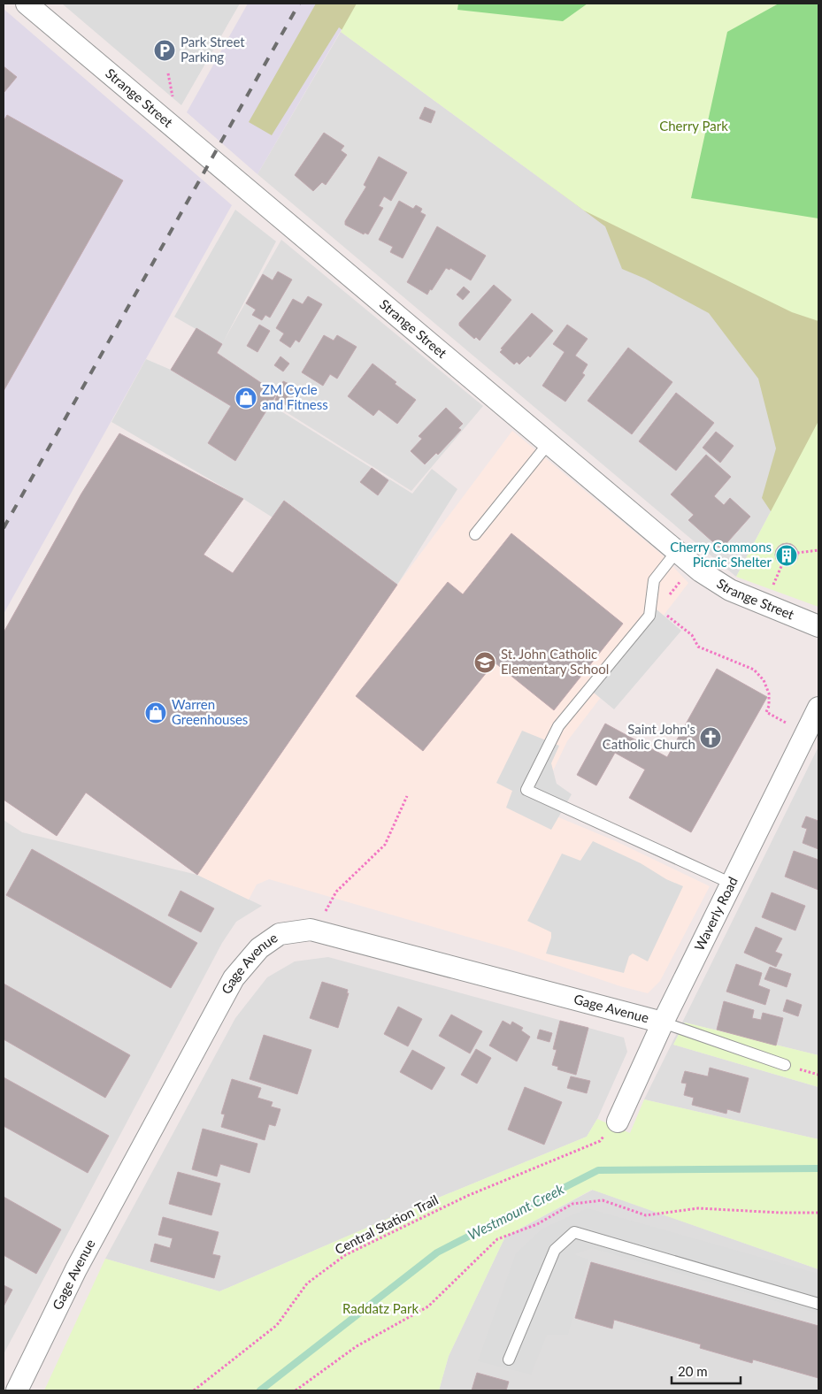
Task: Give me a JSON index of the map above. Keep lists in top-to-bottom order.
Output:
{
  "streets": {
    "street": ["Strange Street", "Waverly Road", "Gage Avenue"],
    "path": ["Central Station Trail"]
  },
  "crossings": [
    ["Waverly Road", "Gage Avenue"],
    ["Waverly Road", "Central Station Trail"]
  ],
  "water": ["Westmount Creek"],
  "parks": ["Cherry Park", "Raddatz Park"],
  "places": {
    "parking": ["Park Street Parking"],
    "shop": ["ZM Cycle and Fitness", "Warren Greenhouses"],
    "building": ["Cherry Commons Picnic Shelter"],
    "school or university": ["St. John Catholic Elementary School"],
    "church": ["Saint John's Catholic Church"]
  },
  "scale_bar": "20 m"
}
